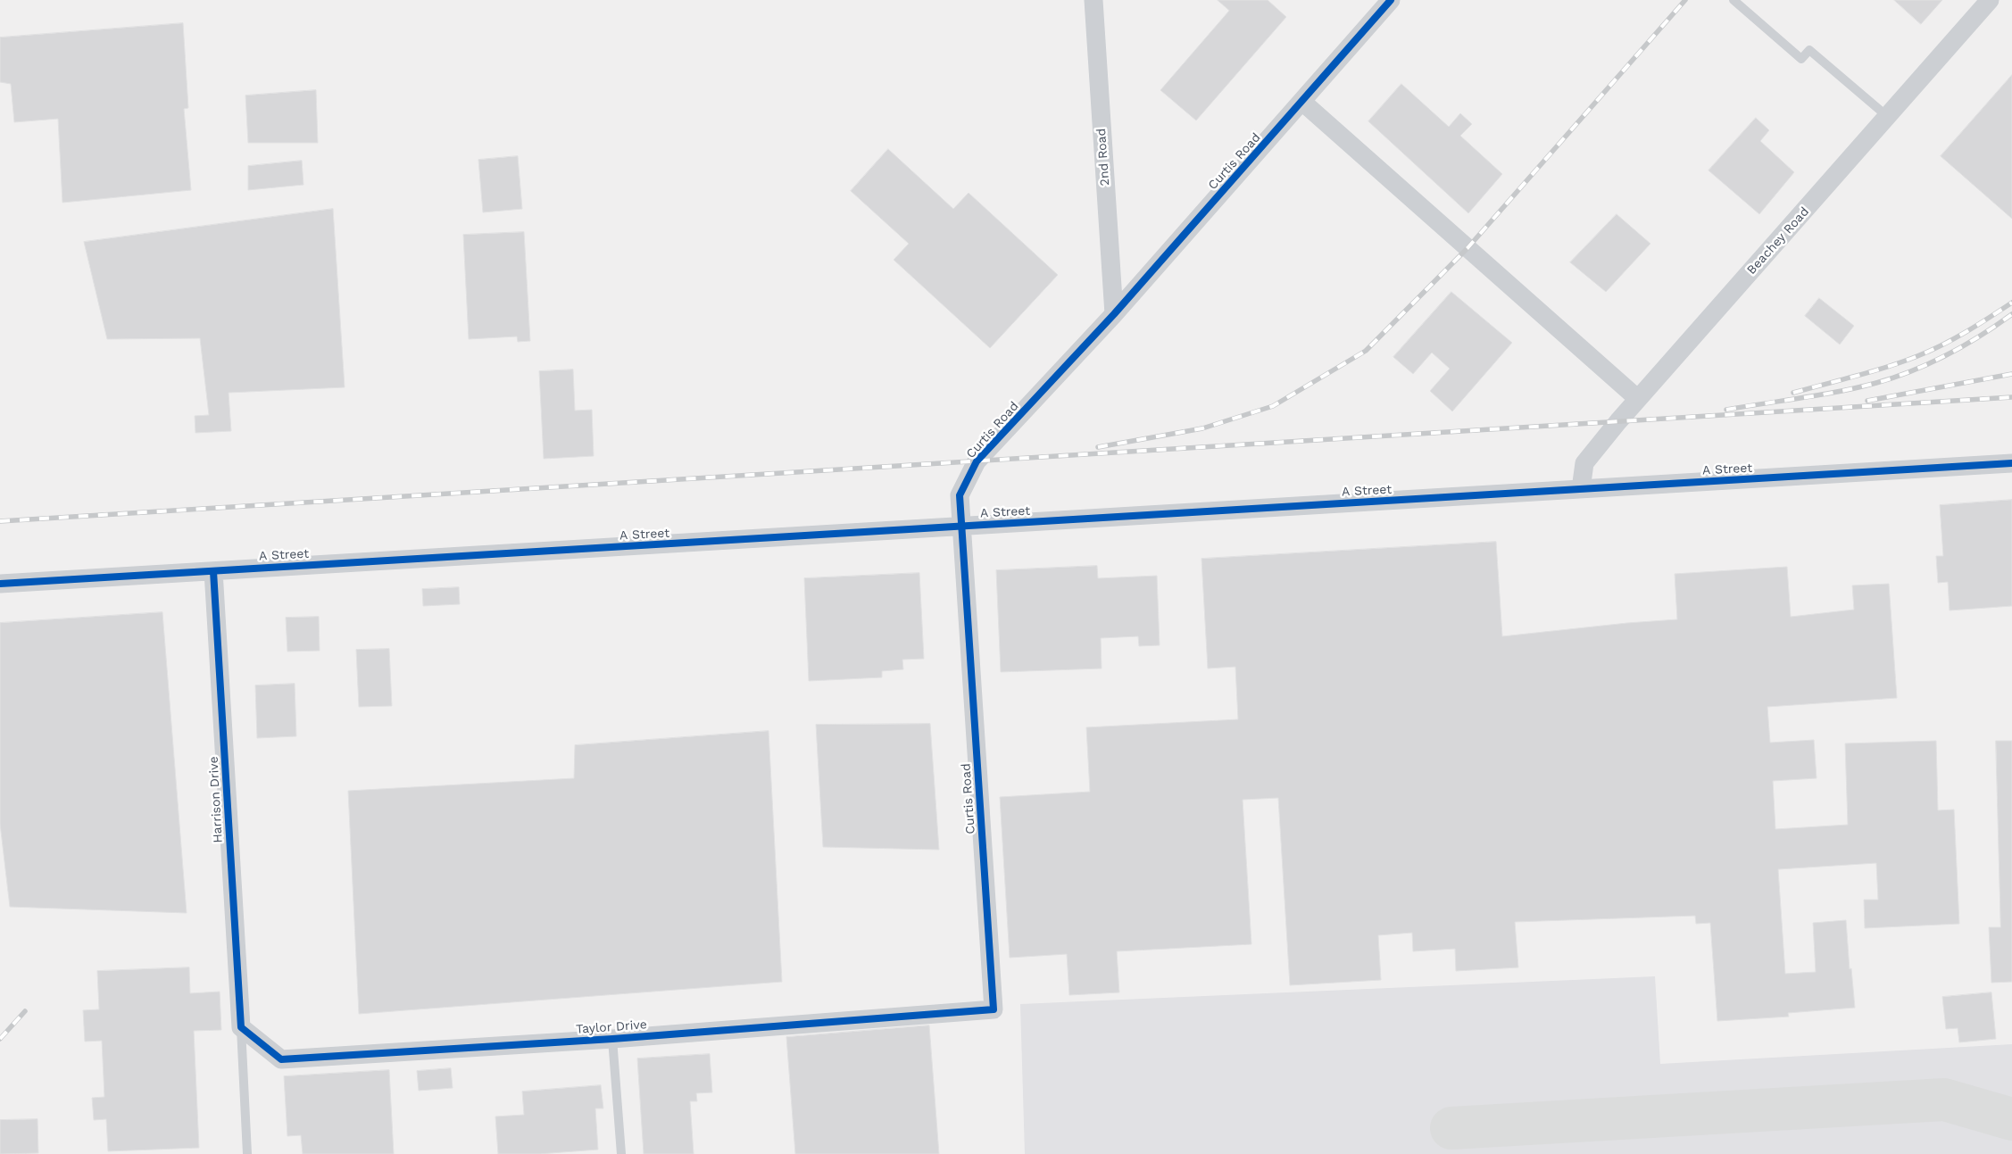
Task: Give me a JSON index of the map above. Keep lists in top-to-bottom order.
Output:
{
  "streets": {
    "street": [
      "2nd Road",
      "Curtis Road",
      "Beachey Road",
      "A Street",
      "Harrison Drive",
      "Taylor Drive"
    ]
  },
  "crossings": [
    ["2nd Road", "Curtis Road"],
    ["Curtis Road", "A Street"],
    ["Curtis Road", "Taylor Drive"],
    ["Beachey Road", "A Street"],
    ["A Street", "Harrison Drive"],
    ["Harrison Drive", "Taylor Drive"]
  ]
}
